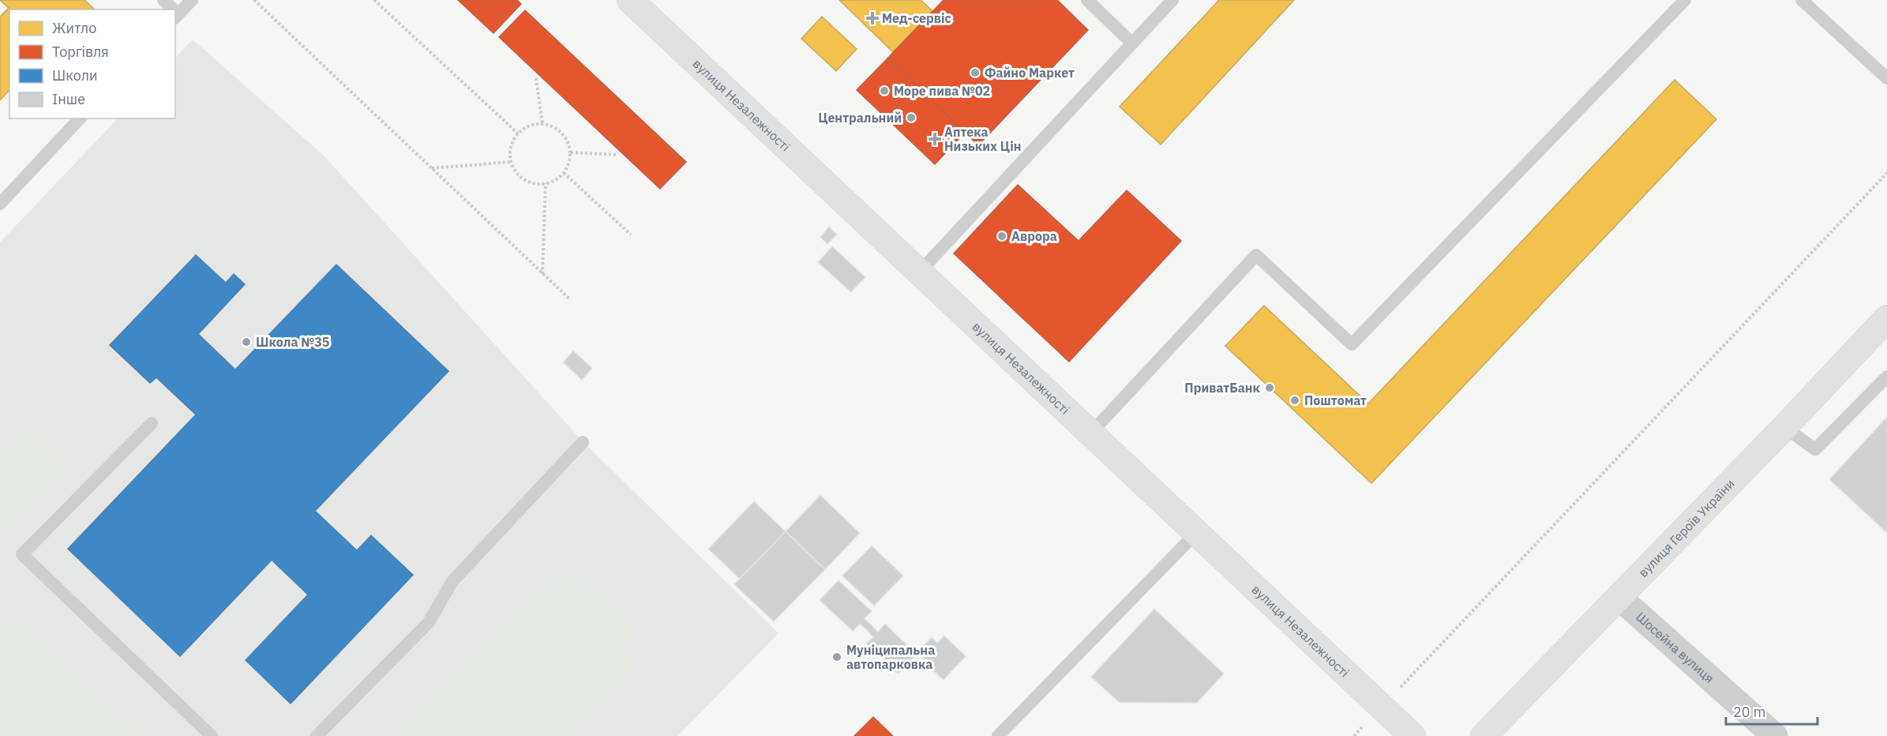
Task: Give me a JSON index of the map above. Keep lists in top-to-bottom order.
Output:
{
  "streets": {
    "main road": ["вулиця Незалежності", "вулиця Героїв України"],
    "street": ["Шосейна вулиця"]
  },
  "crossings": [
    ["вулиця Героїв України", "Шосейна вулиця"]
  ],
  "places": {
    "health": ["Мед-сервіс", "Аптека Низьких Цін"],
    "other": [
      "Файно Маркет",
      "Море пива №02",
      "Центральний",
      "Аврора",
      "Школа №35",
      "ПриватБанк",
      "Поштомат",
      "Муніципальна автопарковка"
    ]
  },
  "legend": [
    "Житло",
    "Торгівля",
    "Школи",
    "Інше"
  ],
  "scale_bar": "20 m"
}
